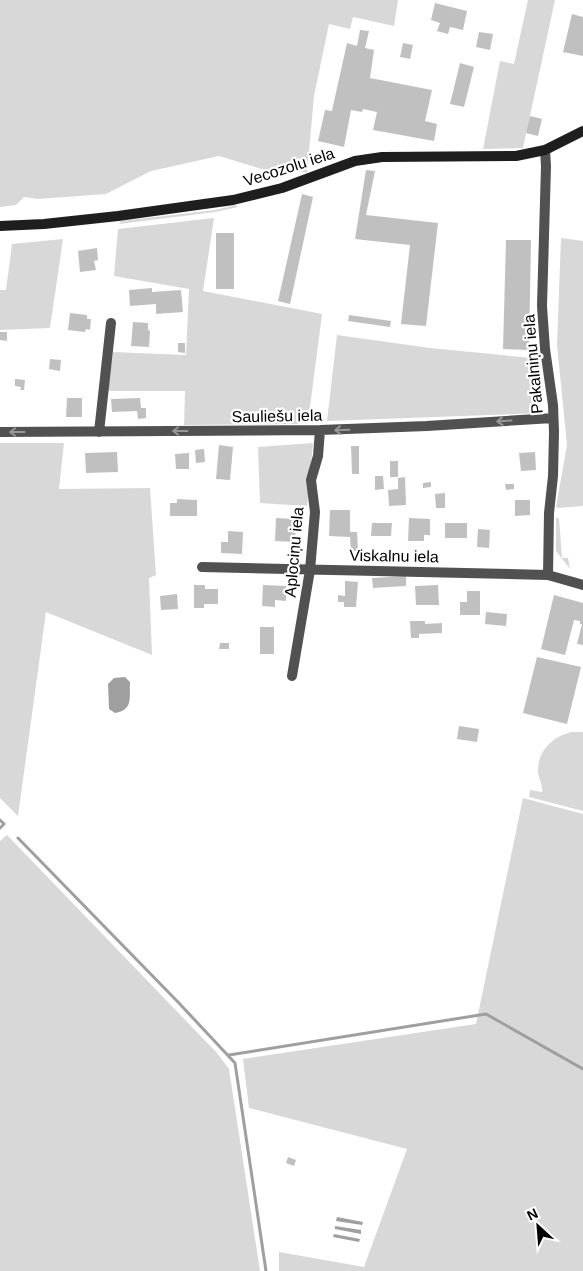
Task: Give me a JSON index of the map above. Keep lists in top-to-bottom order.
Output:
{
  "streets": {
    "street": [
      "Vecozolu iela",
      "Pakalniņu iela",
      "Sauliešu iela",
      "Aplociņu iela",
      "Viskalnu iela"
    ]
  },
  "crossings": [
    ["Vecozolu iela", "Pakalniņu iela"],
    ["Pakalniņu iela", "Sauliešu iela"],
    ["Pakalniņu iela", "Viskalnu iela"],
    ["Sauliešu iela", "Aplociņu iela"],
    ["Aplociņu iela", "Viskalnu iela"]
  ],
  "one_way": ["Sauliešu iela"],
  "north": "top left"
}
